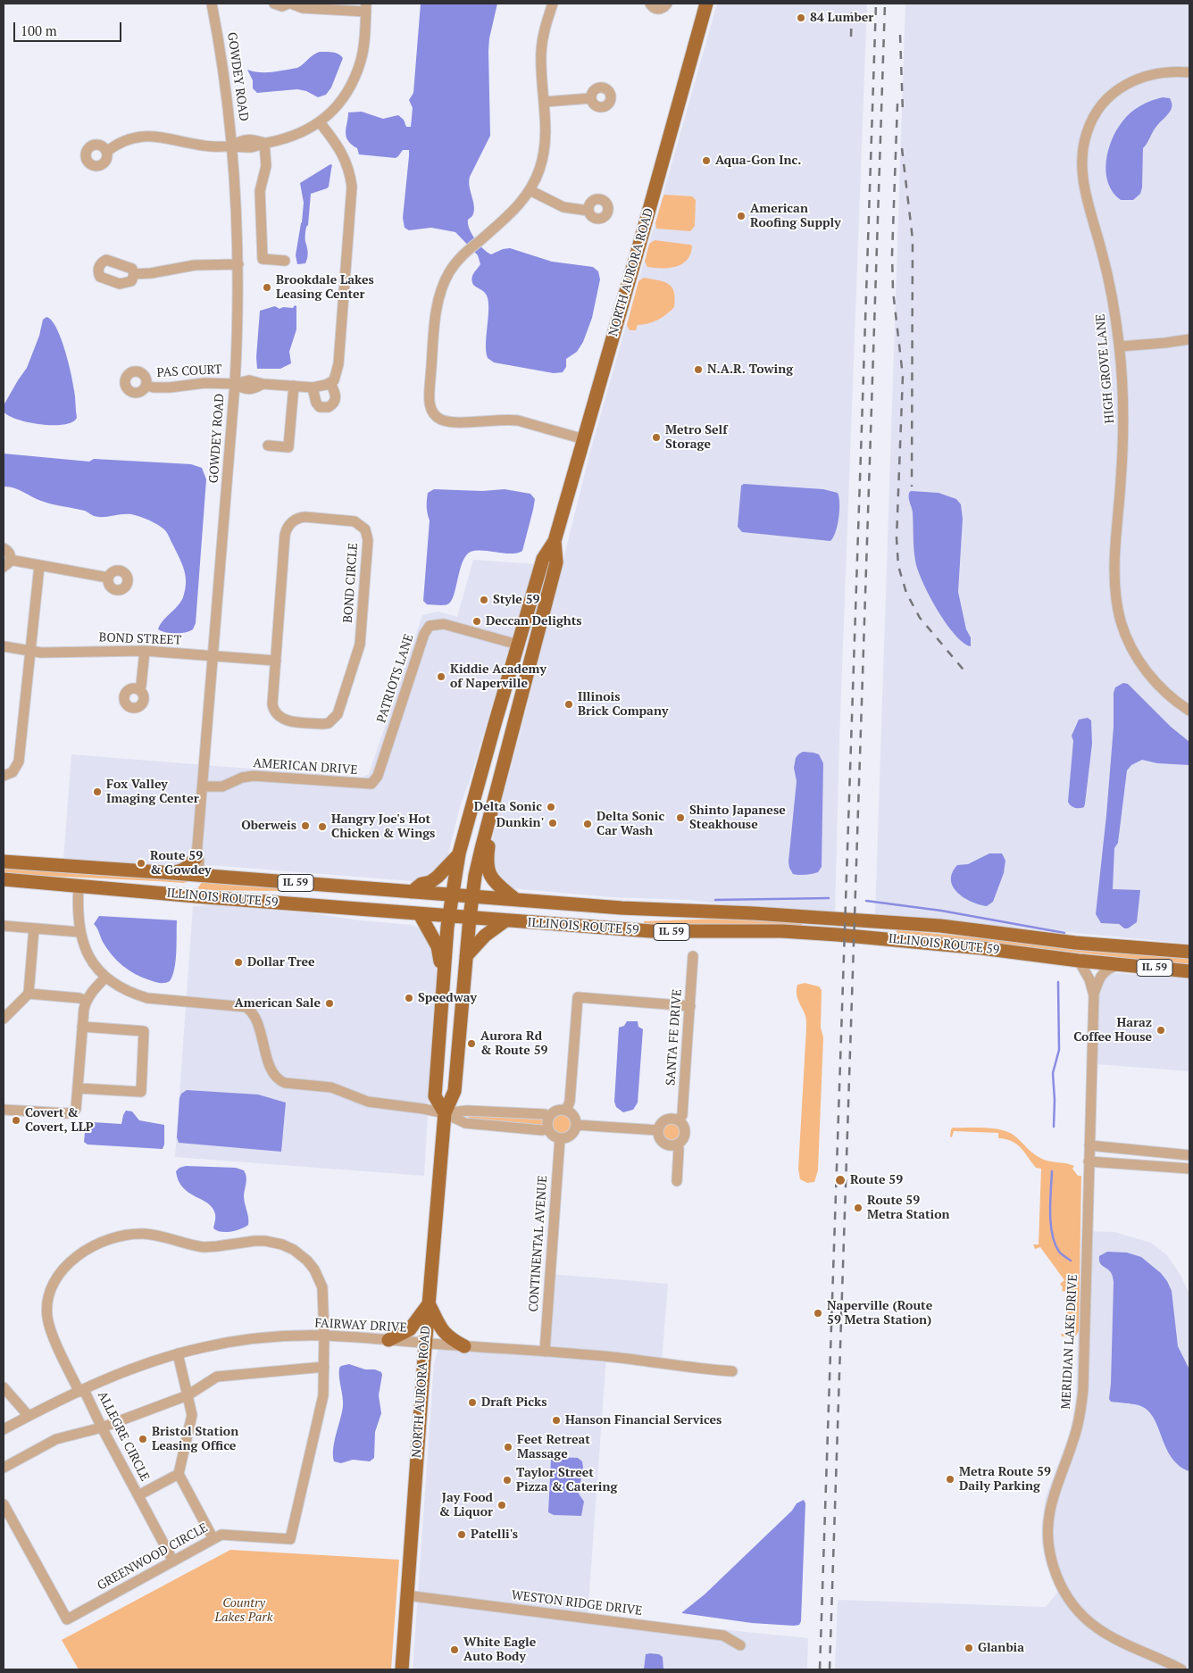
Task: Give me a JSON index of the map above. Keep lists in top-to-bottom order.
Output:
{
  "streets": {
    "main road": ["NORTH AURORA ROAD", "IL 59", "ILLINOIS ROUTE 59"],
    "street": [
      "GOWDEY ROAD",
      "HIGH GROVE LANE",
      "PAS COURT",
      "BOND CIRCLE",
      "BOND STREET",
      "PATRIOTS LANE",
      "AMERICAN DRIVE",
      "SANTA FE DRIVE",
      "CONTINENTAL AVENUE",
      "FAIRWAY DRIVE",
      "MERIDIAN LAKE DRIVE",
      "ALLEGRE CIRCLE",
      "GREENWOOD CIRCLE",
      "WESTON RIDGE DRIVE"
    ]
  },
  "crossings": [
    ["GOWDEY ROAD", "PAS COURT"],
    ["GOWDEY ROAD", "BOND STREET"],
    ["GOWDEY ROAD", "AMERICAN DRIVE"],
    ["GOWDEY ROAD", "ILLINOIS ROUTE 59"],
    ["NORTH AURORA ROAD", "PATRIOTS LANE"],
    ["NORTH AURORA ROAD", "ILLINOIS ROUTE 59"],
    ["NORTH AURORA ROAD", "FAIRWAY DRIVE"],
    ["NORTH AURORA ROAD", "WESTON RIDGE DRIVE"],
    ["BOND CIRCLE", "BOND STREET"],
    ["PATRIOTS LANE", "AMERICAN DRIVE"],
    ["ILLINOIS ROUTE 59", "MERIDIAN LAKE DRIVE"],
    ["CONTINENTAL AVENUE", "FAIRWAY DRIVE"],
    ["FAIRWAY DRIVE", "ALLEGRE CIRCLE"],
    ["FAIRWAY DRIVE", "GREENWOOD CIRCLE"],
    ["ALLEGRE CIRCLE", "GREENWOOD CIRCLE"]
  ],
  "parks": ["Country Lakes Park"],
  "places": [
    "84 Lumber",
    "Aqua-Gon Inc.",
    "American Roofing Supply",
    "Brookdale Lakes Leasing Center",
    "N.A.R. Towing",
    "Metro Self Storage",
    "Style 59",
    "Deccan Delights",
    "Kiddie Academy of Naperville",
    "Illinois Brick Company",
    "Fox Valley Imaging Center",
    "Delta Sonic",
    "Shinto Japanese Steakhouse",
    "Dunkin'",
    "Delta Sonic Car Wash",
    "Oberweis",
    "Hangry Joe's Hot Chicken & Wings",
    "Route 59 & Gowdey",
    "Dollar Tree",
    "Speedway",
    "American Sale",
    "Haraz Coffee House",
    "Aurora Rd & Route 59",
    "Covert & Covert, LLP",
    "Route 59",
    "Route 59 Metra Station",
    "Naperville (Route 59 Metra Station)",
    "Draft Picks",
    "Hanson Financial Services",
    "Bristol Station Leasing Office",
    "Feet Retreat Massage",
    "Metra Route 59 Daily Parking",
    "Taylor Street Pizza & Catering",
    "Jay Food & Liquor",
    "Patelli's",
    "Glanbia",
    "White Eagle Auto Body"
  ],
  "scale_bar": "100 m"
}
